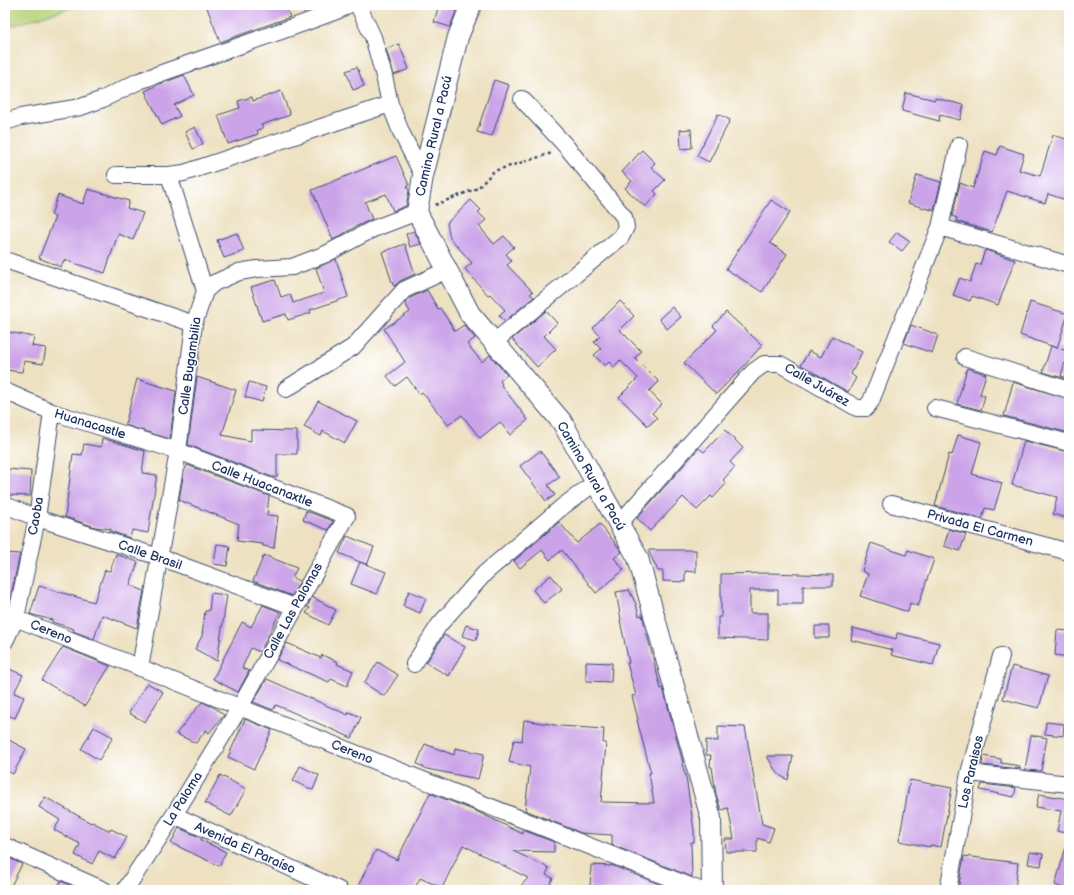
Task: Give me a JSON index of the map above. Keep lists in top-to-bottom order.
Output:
{
  "streets": {
    "street": [
      "Camino Rural a Pacú",
      "Calle Bugambilia",
      "Calle Juárez",
      "Huanacastle",
      "Calle Huacanaxtle",
      "Caoba",
      "Privada El Carmen",
      "Calle Brasil",
      "Calle Las Palomas",
      "Cereno",
      "Los Paraisos",
      "La Paloma",
      "Avenida El Paraíso"
    ]
  },
  "crossings": [
    ["Camino Rural a Pacú", "Calle Juárez"],
    ["Calle Bugambilia", "Huanacastle"],
    ["Calle Bugambilia", "Calle Huacanaxtle"],
    ["Calle Bugambilia", "Calle Brasil"],
    ["Calle Bugambilia", "Cereno"],
    ["Huanacastle", "Calle Huacanaxtle"],
    ["Huanacastle", "Caoba"],
    ["Calle Huacanaxtle", "Calle Las Palomas"],
    ["Caoba", "Calle Brasil"],
    ["Caoba", "Cereno"],
    ["Calle Brasil", "Calle Las Palomas"],
    ["Calle Las Palomas", "Cereno"],
    ["Calle Las Palomas", "La Paloma"],
    ["Cereno", "La Paloma"],
    ["La Paloma", "Avenida El Paraíso"]
  ]
}
